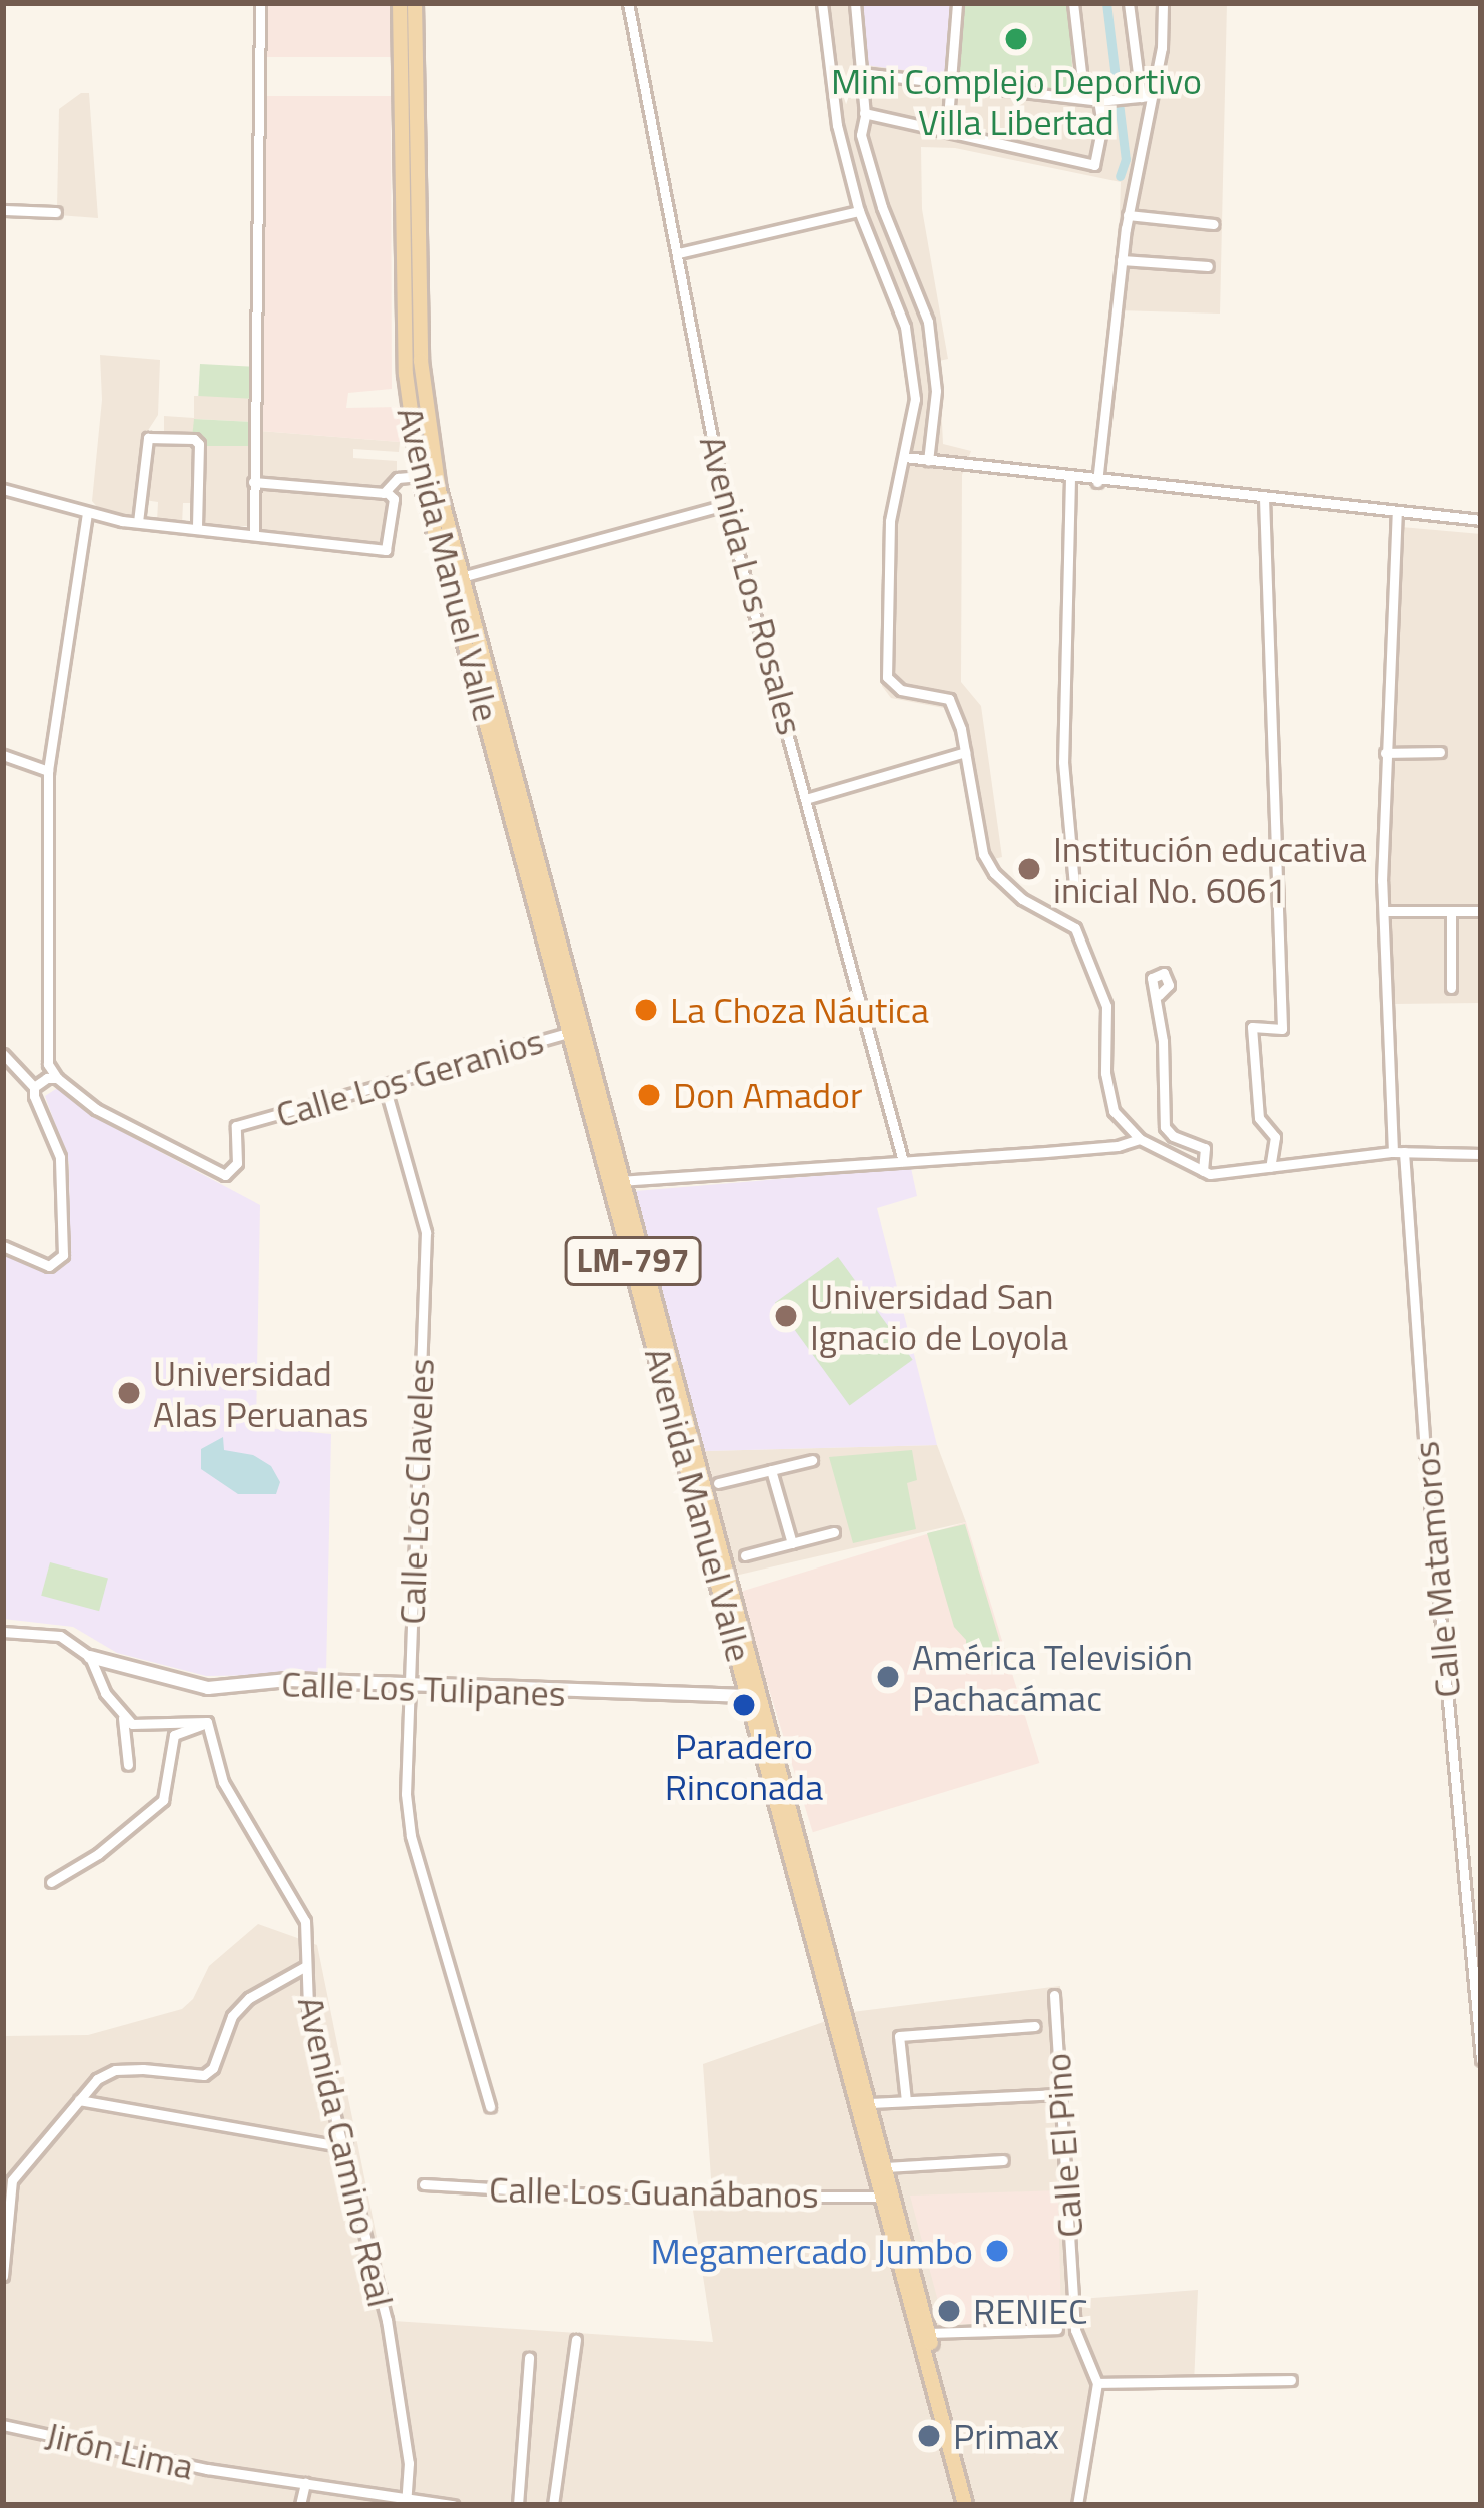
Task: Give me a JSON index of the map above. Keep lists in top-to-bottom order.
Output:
{
  "streets": {
    "main road": ["Avenida Manuel Valle", "LM-797"],
    "street": [
      "Avenida Los Rosales",
      "Calle Los Geranios",
      "Calle Los Claveles",
      "Calle Matamoros",
      "Calle Los Tulipanes",
      "Calle El Pino",
      "Avenida Camino Real",
      "Calle Los Guanábanos",
      "Jirón Lima"
    ]
  },
  "crossings": [
    ["Avenida Manuel Valle", "Calle Los Geranios"],
    ["Avenida Manuel Valle", "Calle Los Tulipanes"],
    ["Avenida Manuel Valle", "Calle Los Guanábanos"],
    ["Calle Los Geranios", "Calle Los Claveles"],
    ["Calle Los Claveles", "Calle Los Tulipanes"],
    ["Avenida Camino Real", "Jirón Lima"]
  ],
  "places": [
    "Mini Complejo Deportivo Villa Libertad",
    "Institución educativa inicial No. 6061",
    "La Choza Náutica",
    "Don Amador",
    "Universidad San Ignacio de Loyola",
    "Universidad Alas Peruanas",
    "América Televisión Pachacámac",
    "Paradero Rinconada",
    "Megamercado Jumbo",
    "RENIEC",
    "Primax"
  ]
}
